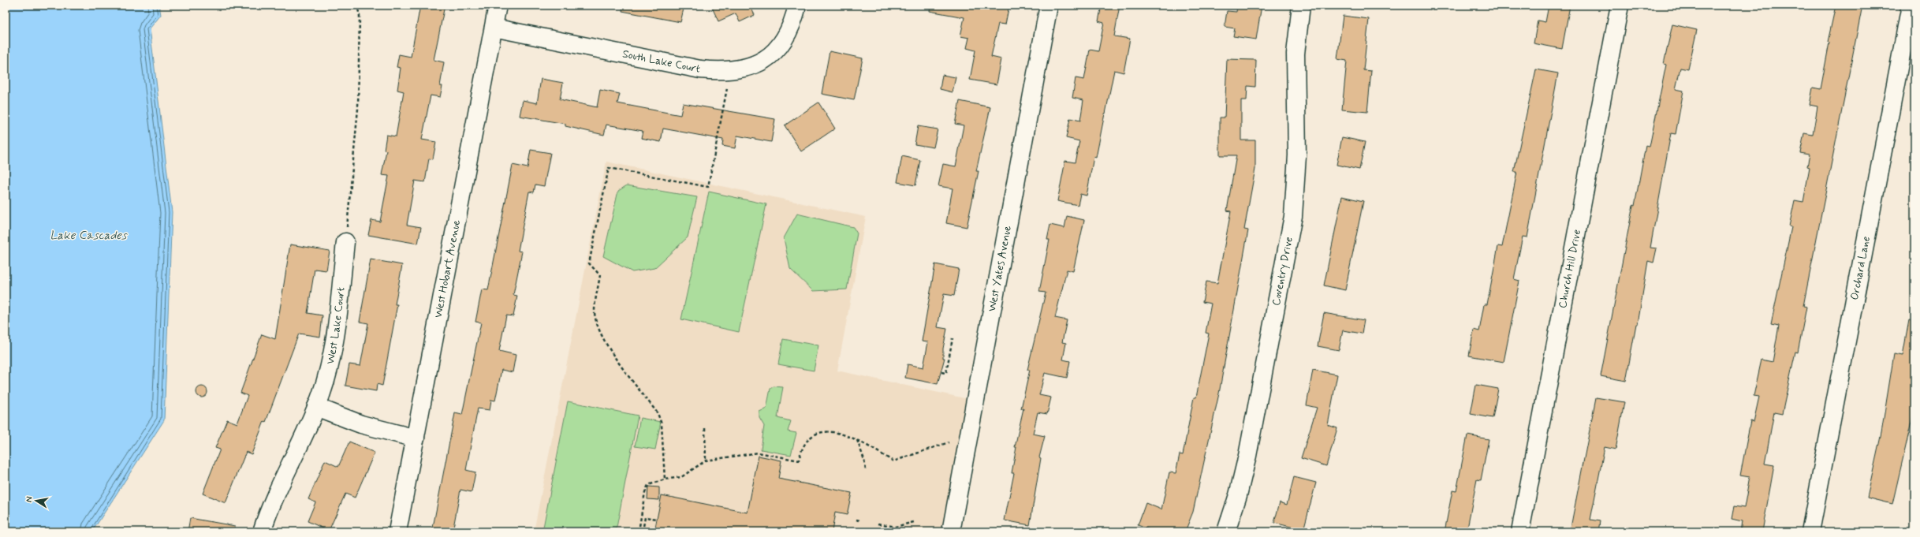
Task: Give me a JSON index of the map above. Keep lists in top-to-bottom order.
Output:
{
  "streets": {
    "street": [
      "South Lake Court",
      "West Yates Avenue",
      "Church Hill Drive",
      "Orchard Lane",
      "West Hobart Avenue",
      "Coventry Drive",
      "West Lake Court"
    ]
  },
  "crossings": [
    ["South Lake Court", "West Hobart Avenue"]
  ],
  "water": ["Lake Cascades"],
  "north": "left"
}
